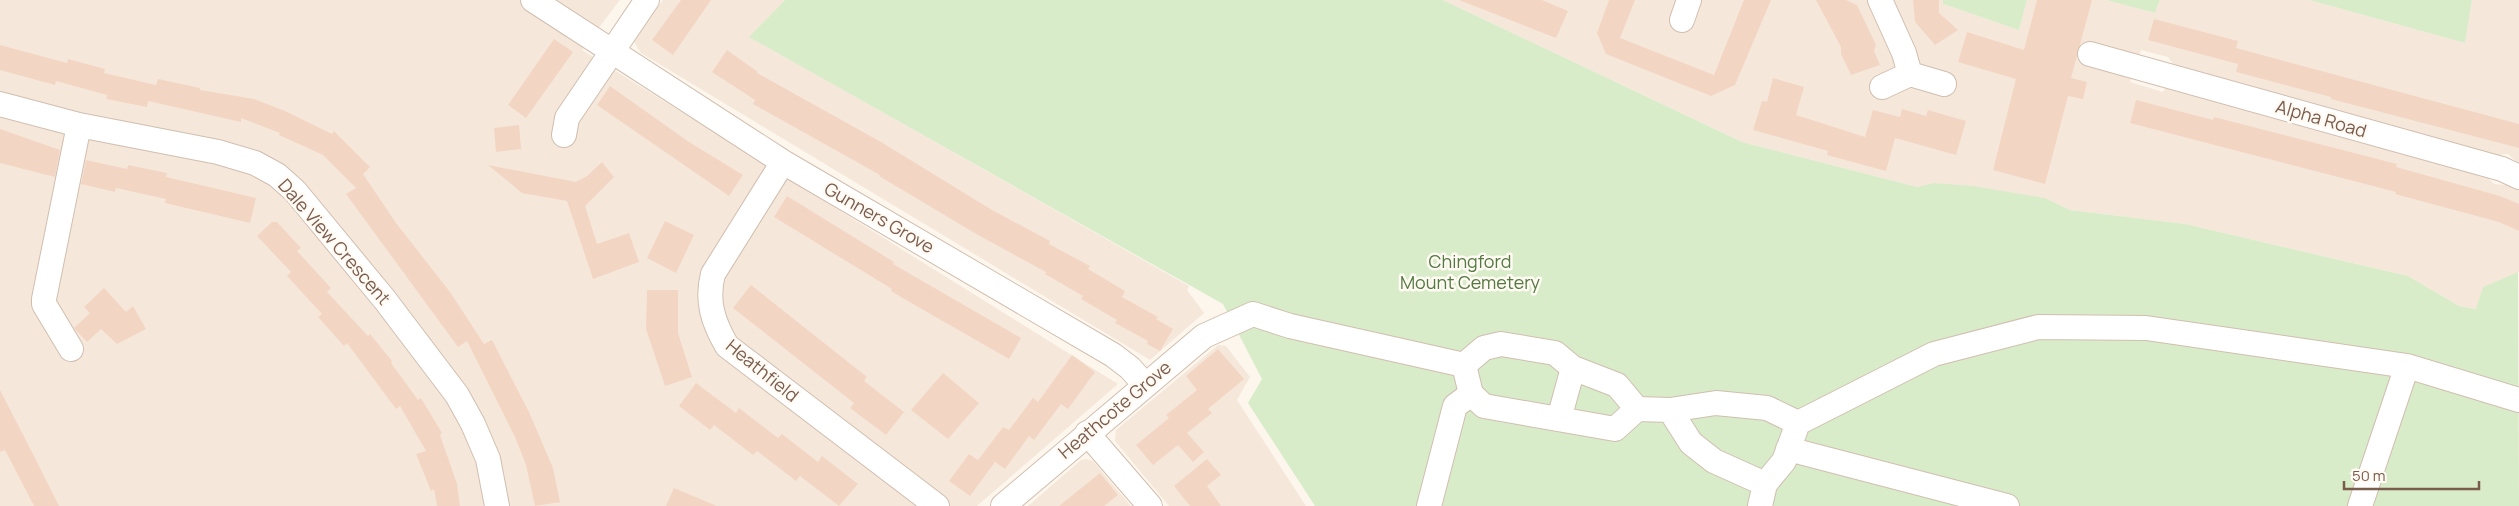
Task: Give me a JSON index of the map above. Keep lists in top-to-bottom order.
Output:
{
  "streets": {
    "street": [
      "Alpha Road",
      "Gunners Grove",
      "Dale View Crescent",
      "Heathfield",
      "Heathcote Grove"
    ]
  },
  "crossings": [
    ["Gunners Grove", "Heathfield"],
    ["Gunners Grove", "Heathcote Grove"]
  ],
  "parks": ["Chingford Mount Cemetery"],
  "scale_bar": "50 m"
}
